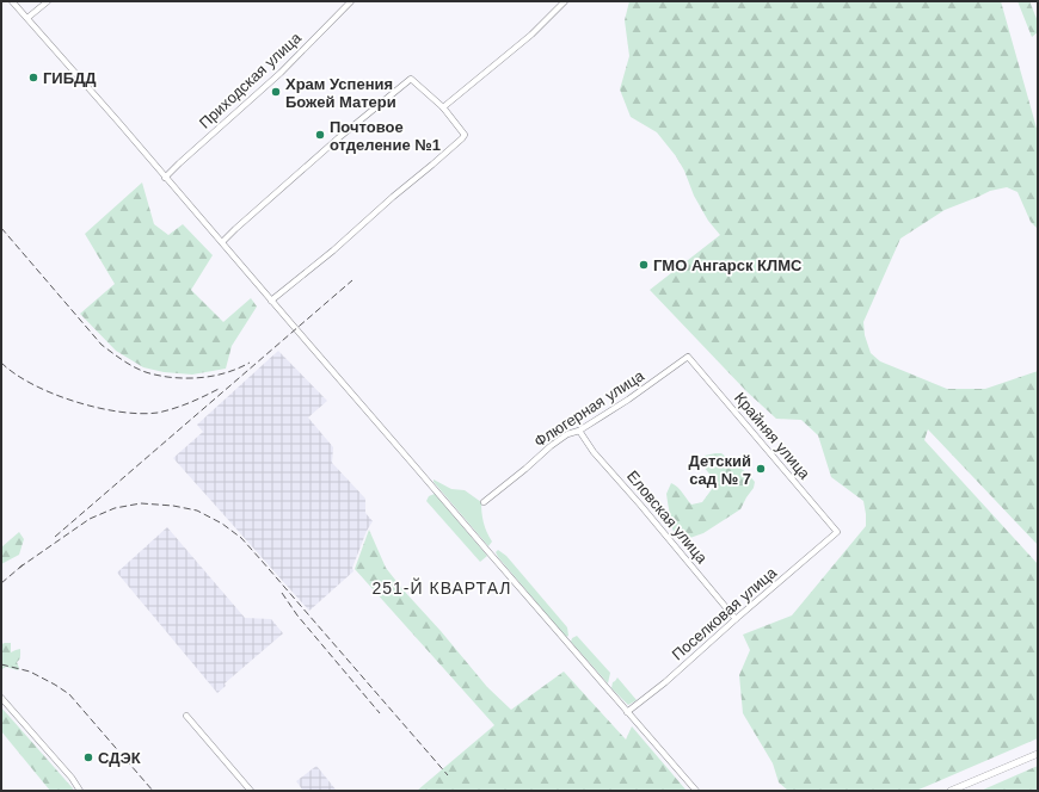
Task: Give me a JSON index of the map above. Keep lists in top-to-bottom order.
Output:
{
  "streets": {
    "street": [
      "Приходская улица",
      "Флюгерная улица",
      "Крайняя улица",
      "Еловская улица",
      "Поселковая улица"
    ]
  },
  "crossings": [
    ["Флюгерная улица", "Крайняя улица"],
    ["Флюгерная улица", "Еловская улица"],
    ["Крайняя улица", "Поселковая улица"],
    ["Еловская улица", "Поселковая улица"]
  ],
  "districts": ["251-Й КВАРТАЛ"],
  "places": [
    "ГИБДД",
    "Храм Успения Божей Матери",
    "Почтовое отделение №1",
    "ГМО Ангарск КЛМС",
    "Детский сад № 7",
    "СДЭК"
  ]
}
